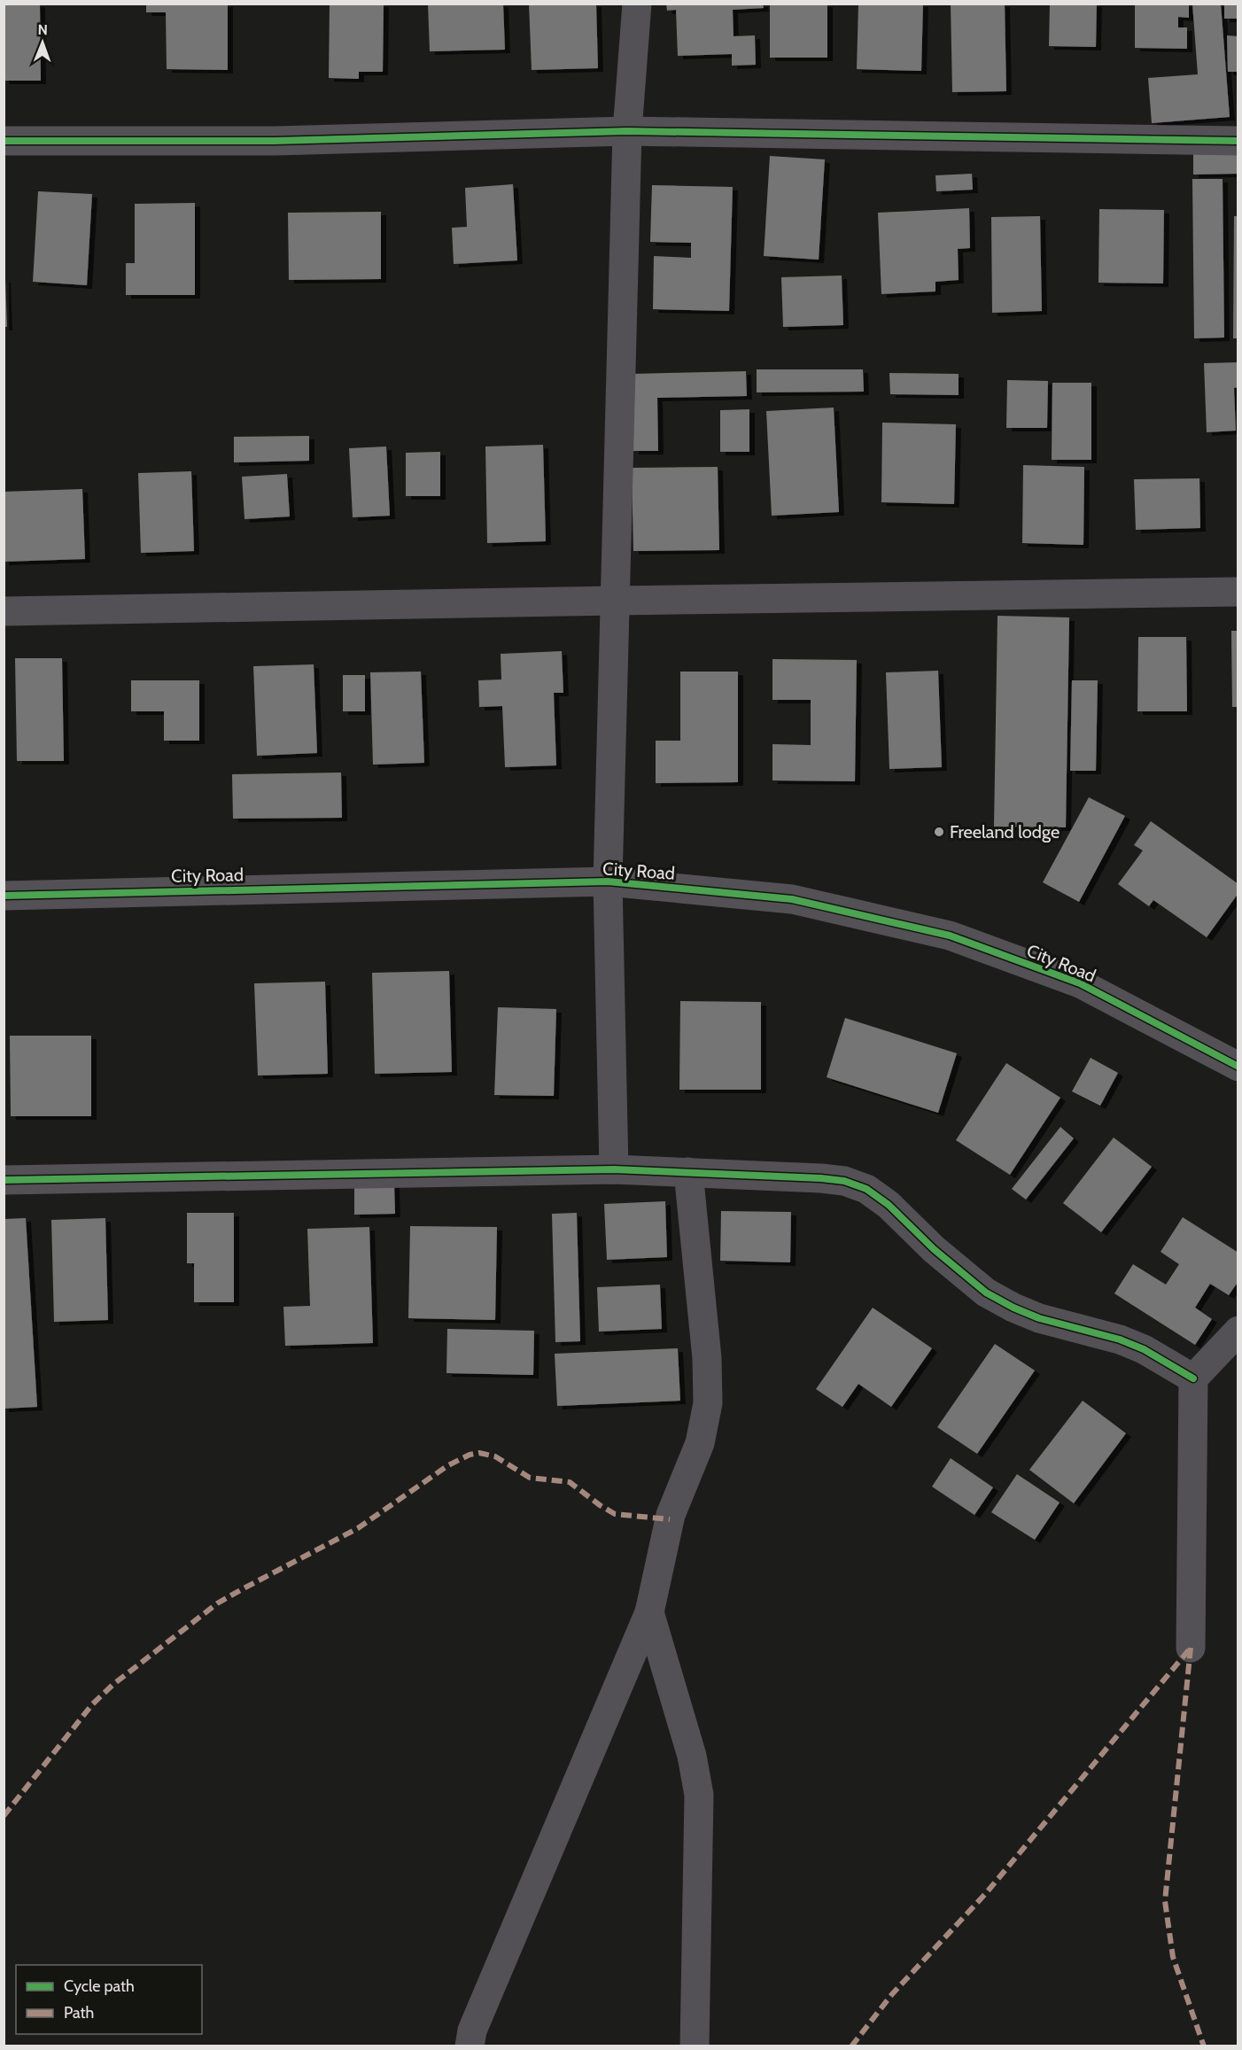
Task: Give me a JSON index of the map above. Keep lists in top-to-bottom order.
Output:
{
  "streets": {
    "street": ["City Road"]
  },
  "places": ["Freeland lodge"],
  "legend": ["Cycle path", "Path"],
  "north": "top"
}
